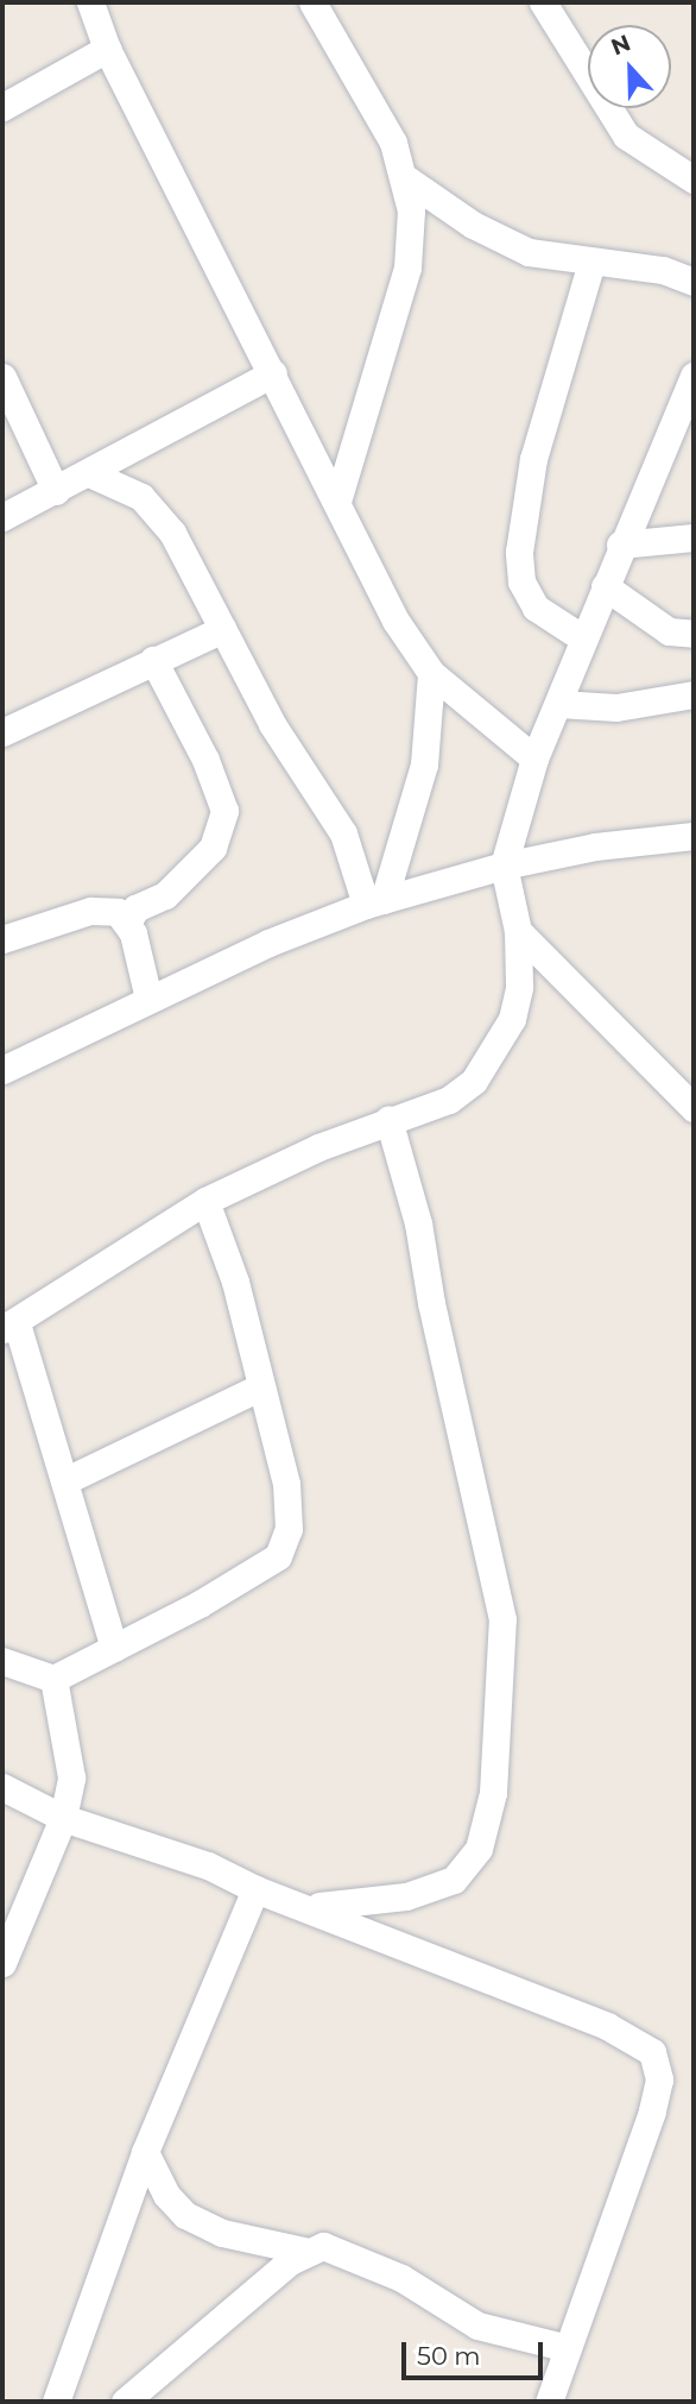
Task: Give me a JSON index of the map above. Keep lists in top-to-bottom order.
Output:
{
  "scale_bar": "50 m",
  "north": "top"
}
